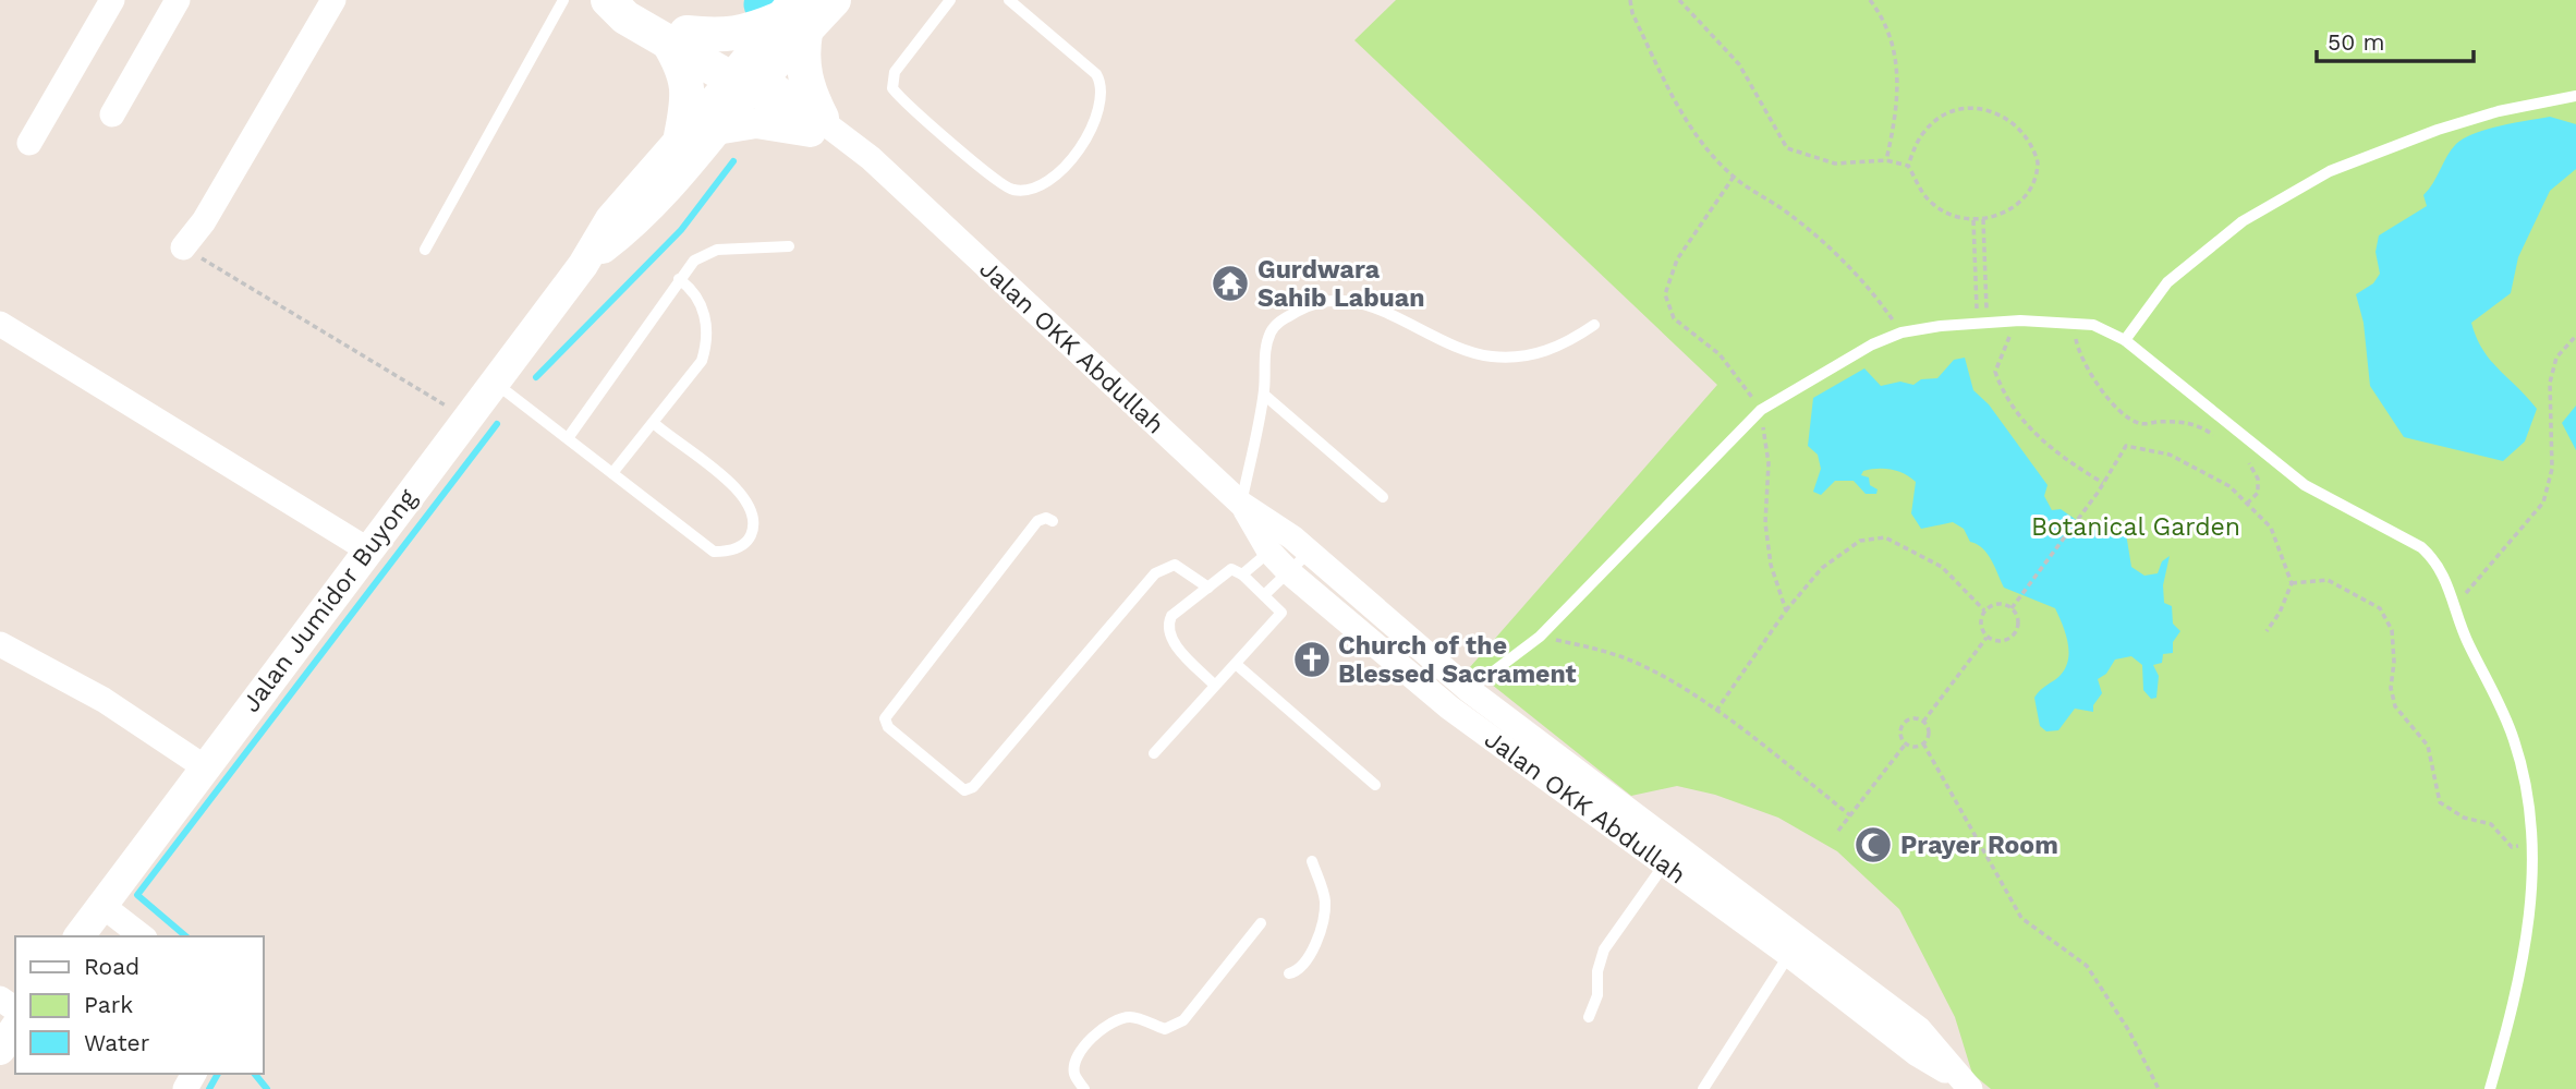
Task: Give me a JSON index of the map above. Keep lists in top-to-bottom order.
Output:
{
  "streets": {
    "main road": ["Jalan OKK Abdullah"],
    "street": ["Jalan Jumidor Buyong"]
  },
  "crossings": [
    ["Jalan OKK Abdullah", "Jalan Jumidor Buyong"]
  ],
  "parks": ["Botanical Garden"],
  "places": {
    "temple": ["Gurdwara Sahib Labuan"],
    "church": ["Church of the Blessed Sacrament"],
    "mosque": ["Prayer Room"]
  },
  "legend": ["Road", "Park", "Water"],
  "scale_bar": "50 m"
}
